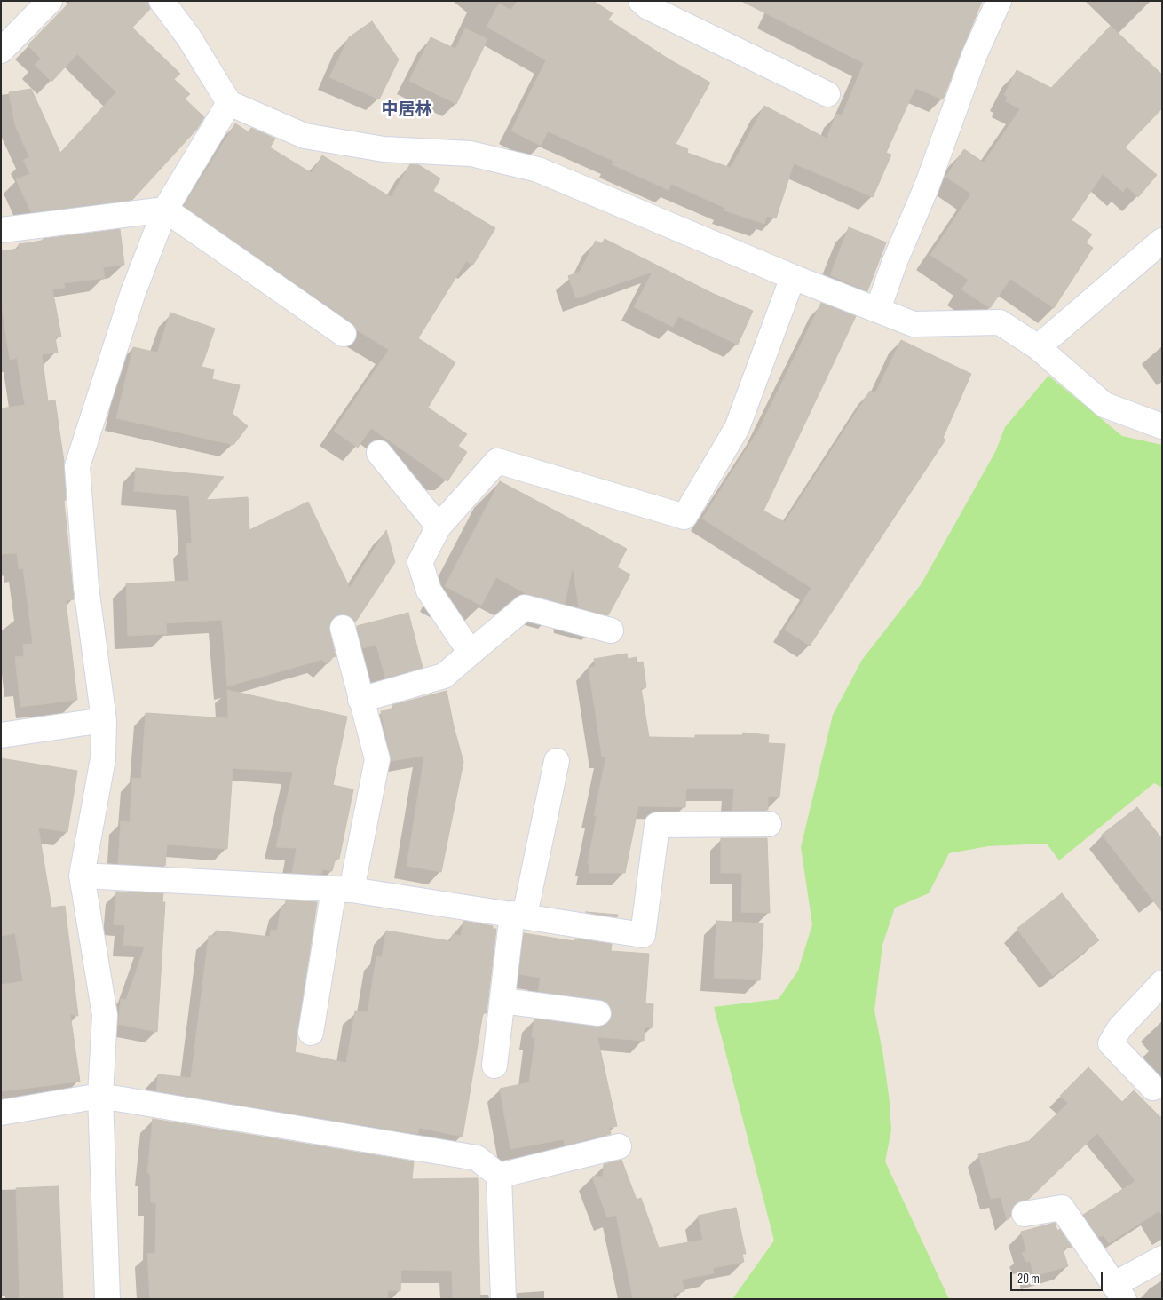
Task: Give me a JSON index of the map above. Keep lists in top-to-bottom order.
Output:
{
  "districts": ["中居林"],
  "scale_bar": "20 m"
}
